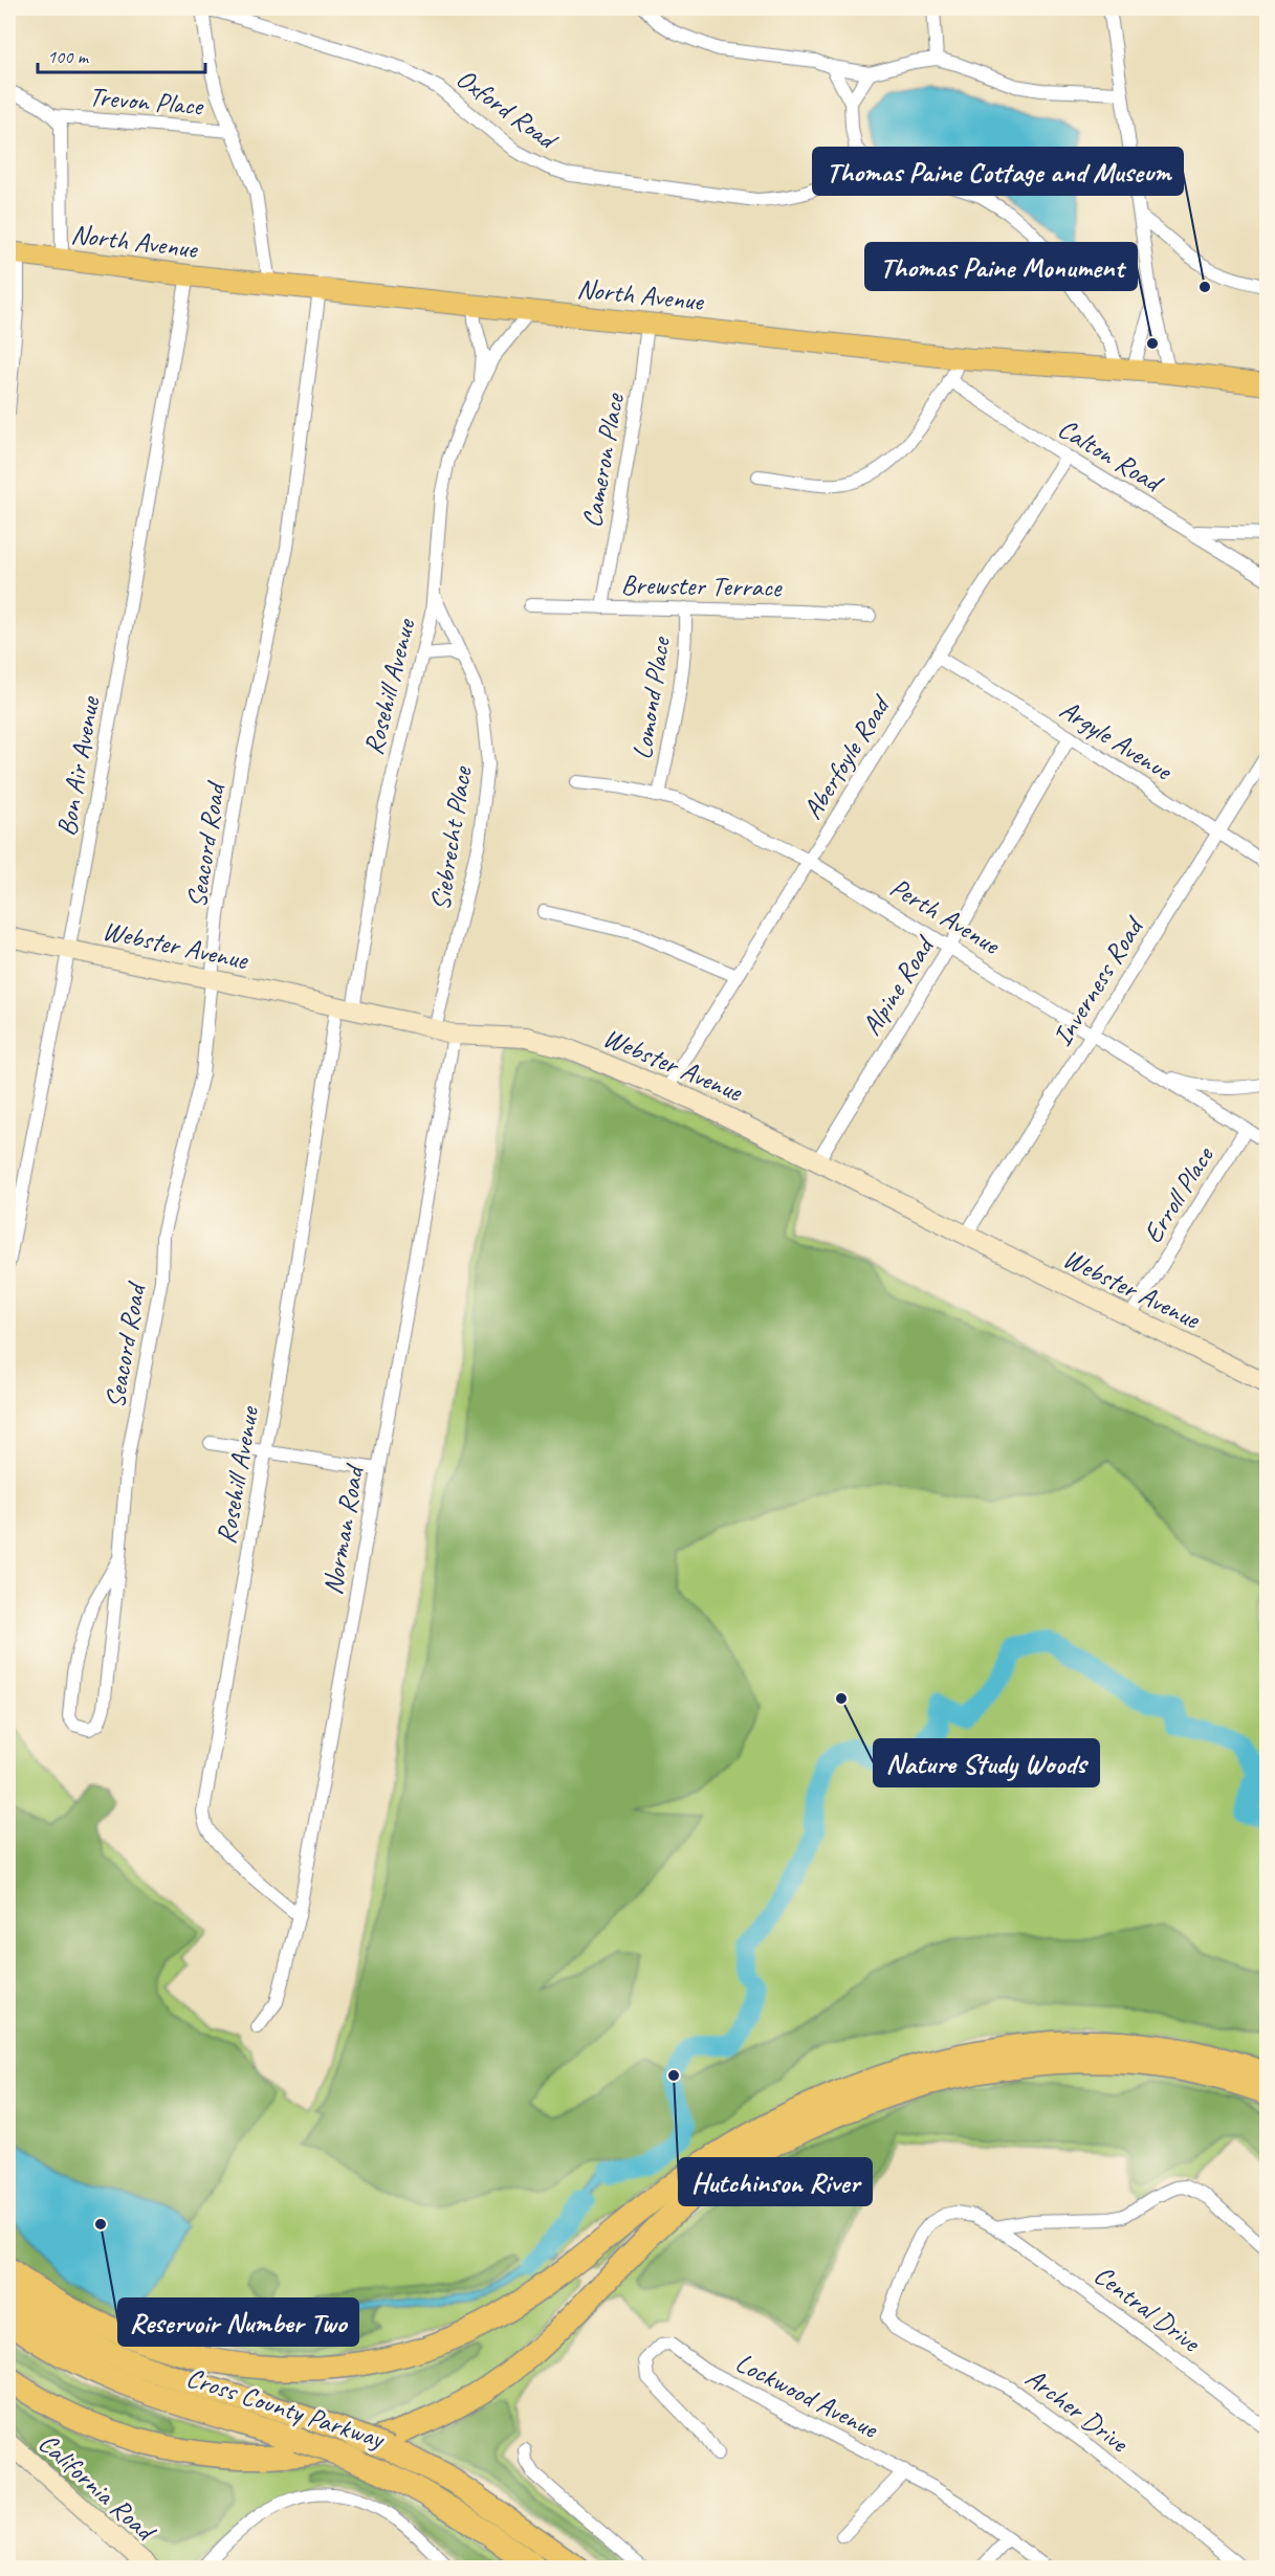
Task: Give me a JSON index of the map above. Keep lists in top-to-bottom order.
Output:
{
  "streets": {
    "highway": ["Cross County Parkway"],
    "main road": ["North Avenue"],
    "street": [
      "Trevon Place",
      "Oxford Road",
      "Calton Road",
      "Cameron Place",
      "Brewster Terrace",
      "Rosehill Avenue",
      "Lomond Place",
      "Argyle Avenue",
      "Aberfoyle Road",
      "Bon Air Avenue",
      "Siebrecht Place",
      "Seacord Road",
      "Perth Avenue",
      "Webster Avenue",
      "Inverness Road",
      "Alpine Road",
      "Erroll Place",
      "Norman Road",
      "Central Drive",
      "Lockwood Avenue",
      "Archer Drive",
      "California Road"
    ]
  },
  "crossings": [
    ["North Avenue", "Cameron Place"],
    ["North Avenue", "Rosehill Avenue"],
    ["North Avenue", "Bon Air Avenue"],
    ["North Avenue", "Seacord Road"],
    ["Calton Road", "Aberfoyle Road"],
    ["Cameron Place", "Brewster Terrace"],
    ["Brewster Terrace", "Lomond Place"],
    ["Rosehill Avenue", "Siebrecht Place"],
    ["Rosehill Avenue", "Webster Avenue"],
    ["Rosehill Avenue", "Norman Road"],
    ["Lomond Place", "Perth Avenue"],
    ["Argyle Avenue", "Aberfoyle Road"],
    ["Argyle Avenue", "Inverness Road"],
    ["Argyle Avenue", "Alpine Road"],
    ["Aberfoyle Road", "Perth Avenue"],
    ["Aberfoyle Road", "Webster Avenue"],
    ["Bon Air Avenue", "Webster Avenue"],
    ["Siebrecht Place", "Webster Avenue"],
    ["Siebrecht Place", "Norman Road"],
    ["Seacord Road", "Webster Avenue"],
    ["Perth Avenue", "Inverness Road"],
    ["Perth Avenue", "Alpine Road"],
    ["Perth Avenue", "Erroll Place"],
    ["Webster Avenue", "Inverness Road"],
    ["Webster Avenue", "Alpine Road"],
    ["Webster Avenue", "Erroll Place"],
    ["Webster Avenue", "Norman Road"],
    ["Central Drive", "Archer Drive"]
  ],
  "places": [
    "Thomas Paine Cottage and Museum",
    "Thomas Paine Monument",
    "Nature Study Woods",
    "Hutchinson River",
    "Reservoir Number Two"
  ],
  "scale_bar": "100 m"
}
